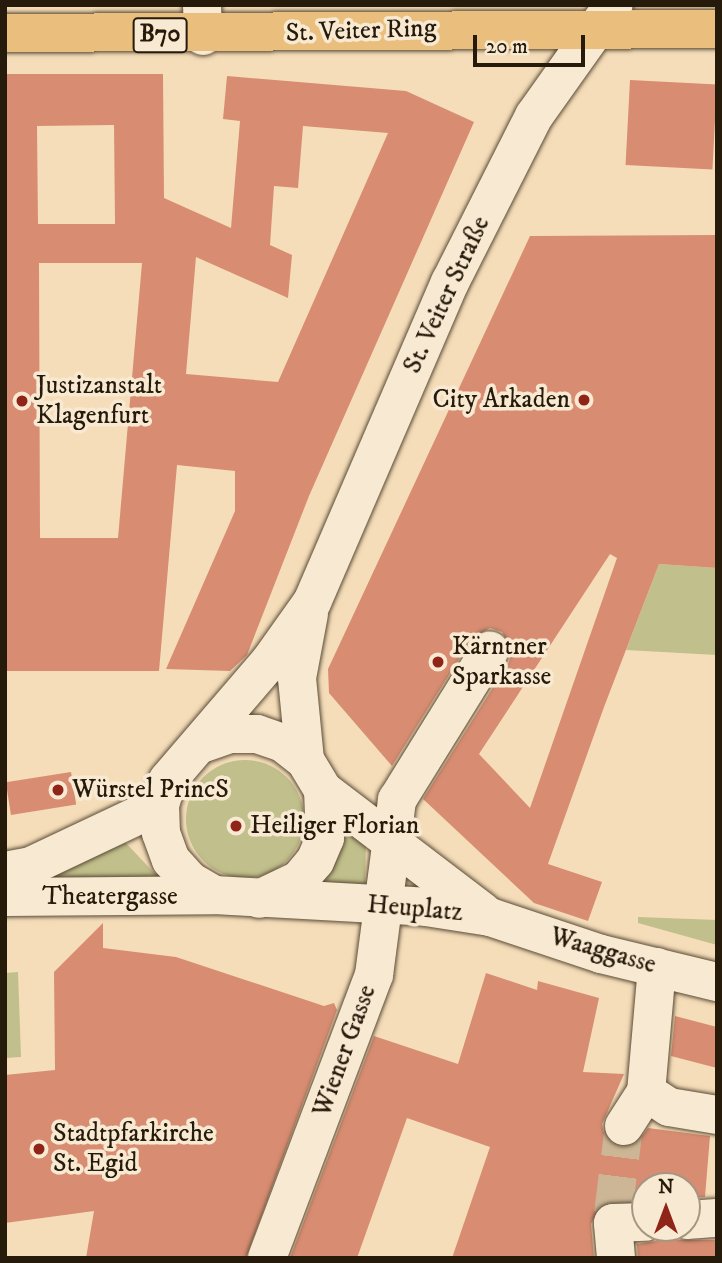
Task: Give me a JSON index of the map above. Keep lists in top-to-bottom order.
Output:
{
  "streets": {
    "main road": ["St. Veiter Ring", "B70"],
    "street": [
      "St. Veiter Straße",
      "Theatergasse",
      "Heuplatz",
      "Waaggasse",
      "Wiener Gasse"
    ]
  },
  "crossings": [
    ["St. Veiter Ring", "St. Veiter Straße"],
    ["St. Veiter Straße", "Heuplatz"],
    ["Theatergasse", "Heuplatz"],
    ["Heuplatz", "Waaggasse"],
    ["Heuplatz", "Wiener Gasse"]
  ],
  "places": [
    "City Arkaden",
    "Justizanstalt Klagenfurt",
    "Kärntner Sparkasse",
    "Würstel PrincS",
    "Heiliger Florian",
    "Stadtpfarkirche St. Egid"
  ],
  "scale_bar": "20 m",
  "north": "top"
}
